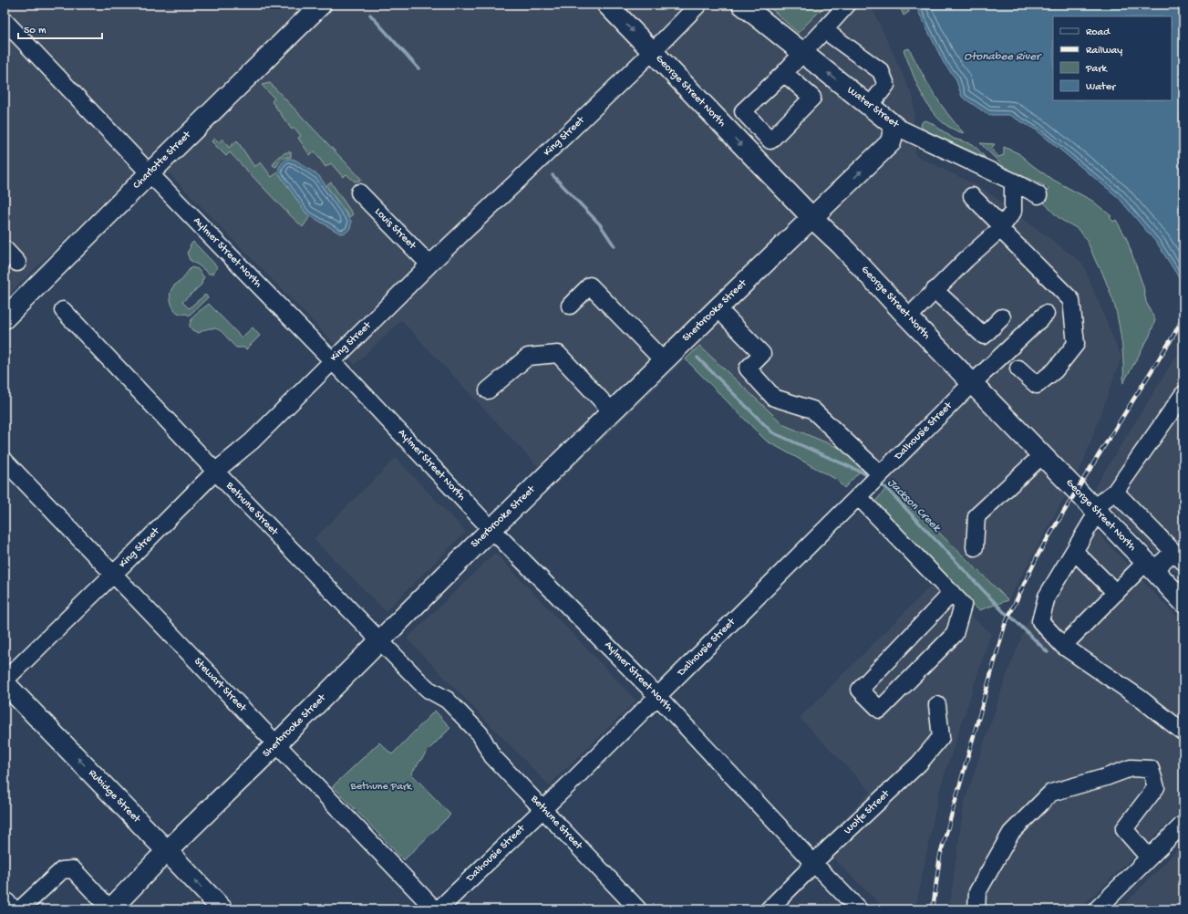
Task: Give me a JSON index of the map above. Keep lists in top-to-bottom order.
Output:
{
  "streets": {
    "main road": [
      "George Street North",
      "Water Street",
      "Charlotte Street",
      "Sherbrooke Street",
      "Rubidge Street"
    ],
    "street": [
      "King Street",
      "Louis Street",
      "Aylmer Street North",
      "Dalhousie Street",
      "Bethune Street",
      "Stewart Street",
      "Wolfe Street"
    ]
  },
  "crossings": [
    ["George Street North", "King Street"],
    ["George Street North", "Sherbrooke Street"],
    ["George Street North", "Dalhousie Street"],
    ["Water Street", "Sherbrooke Street"],
    ["King Street", "Louis Street"],
    ["King Street", "Aylmer Street North"],
    ["King Street", "Bethune Street"],
    ["King Street", "Stewart Street"],
    ["King Street", "Rubidge Street"],
    ["Charlotte Street", "Aylmer Street North"],
    ["Aylmer Street North", "Sherbrooke Street"],
    ["Aylmer Street North", "Dalhousie Street"],
    ["Aylmer Street North", "Wolfe Street"],
    ["Sherbrooke Street", "Bethune Street"],
    ["Sherbrooke Street", "Stewart Street"],
    ["Sherbrooke Street", "Rubidge Street"],
    ["Dalhousie Street", "Bethune Street"]
  ],
  "one_way": ["George Street North", "Rubidge Street"],
  "water": ["Otonabee River", "Jackson Creek"],
  "parks": ["Bethune Park"],
  "legend": [
    "Road",
    "Railway",
    "Park",
    "Water"
  ],
  "scale_bar": "50 m"
}
